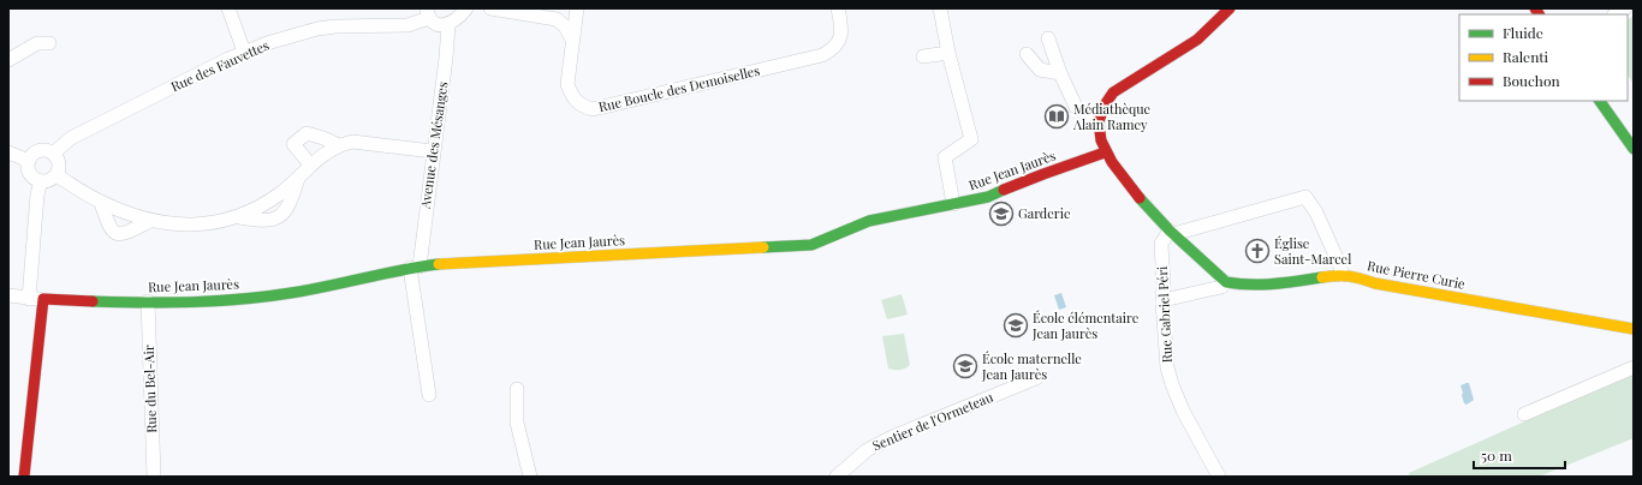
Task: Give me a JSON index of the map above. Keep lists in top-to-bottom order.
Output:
{
  "streets": {
    "street": [
      "Rue des Fauvettes",
      "Rue Boucle des Demoiselles",
      "Avenue des Mésanges",
      "Rue Jean Jaurès",
      "Rue Pierre Curie",
      "Rue Gabriel Péri",
      "Rue du Bel-Air",
      "Sentier de l'Ormeteau"
    ]
  },
  "crossings": [
    ["Avenue des Mésanges", "Rue Jean Jaurès"],
    ["Rue Jean Jaurès", "Rue du Bel-Air"]
  ],
  "places": {
    "library": ["Médiathèque Alain Ramey"],
    "school or university": ["Garderie", "École élémentaire Jean Jaurès", "École maternelle Jean Jaurès"],
    "church": ["Église Saint-Marcel"]
  },
  "legend": ["Fluide", "Ralenti", "Bouchon"],
  "scale_bar": "50 m"
}
